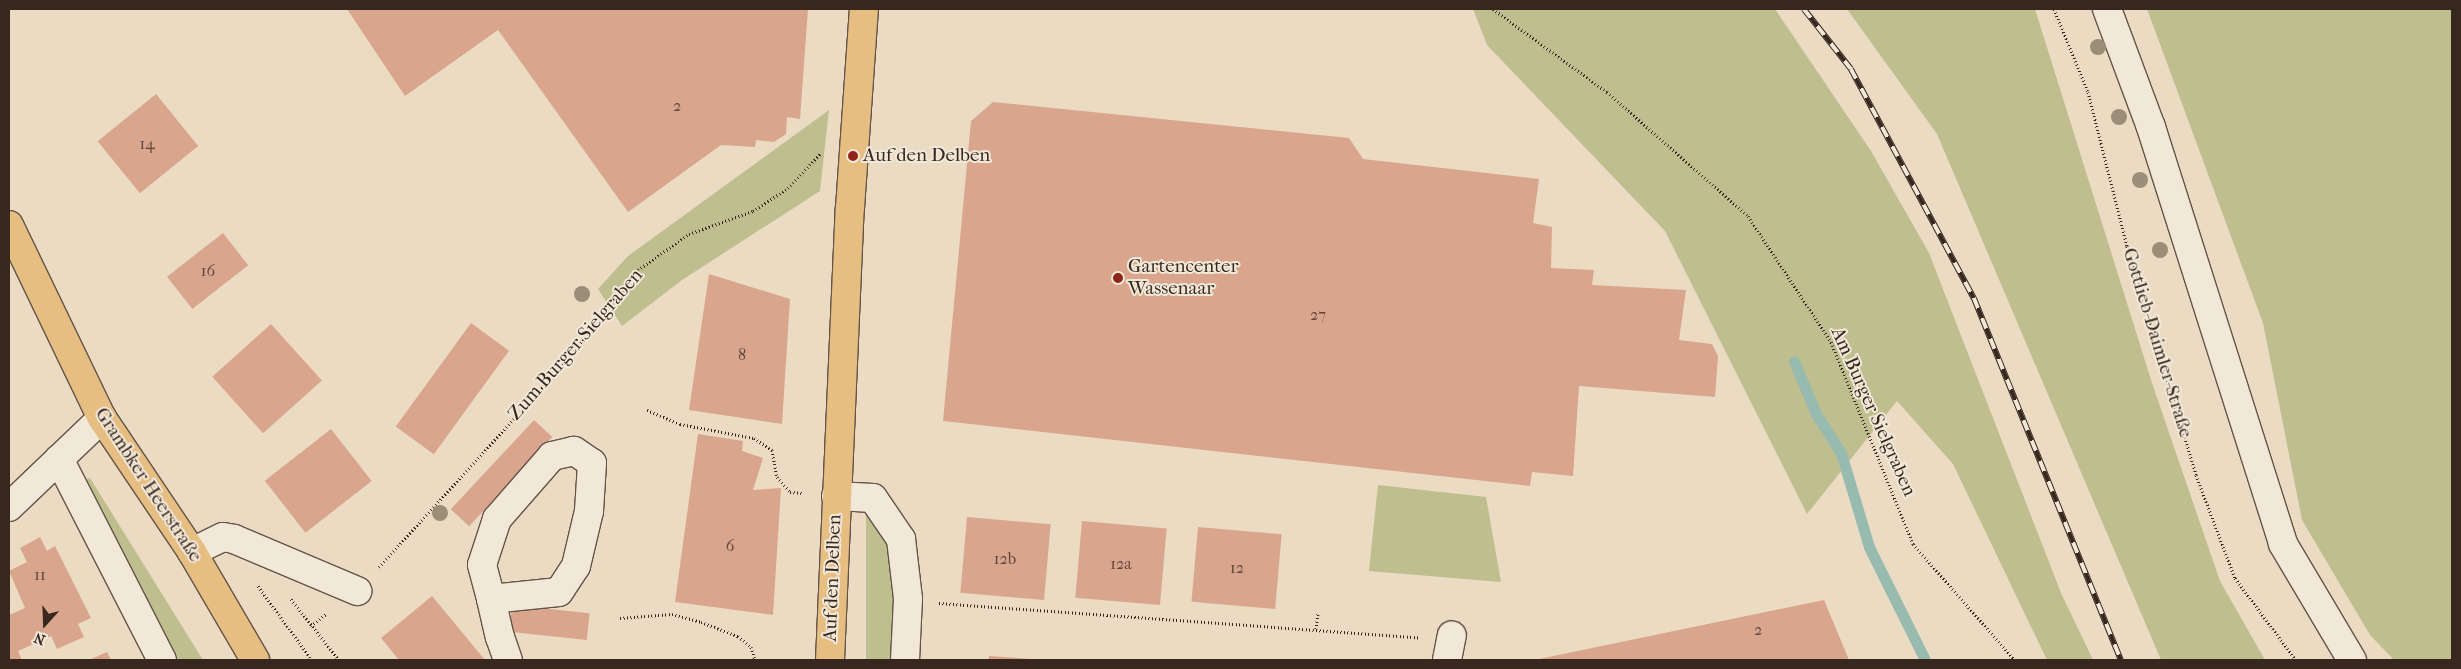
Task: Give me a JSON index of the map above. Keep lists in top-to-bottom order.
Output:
{
  "streets": {
    "main road": ["Grambker Heerstraße", "Auf den Delben"],
    "path": ["Gottlieb-Daimler-Straße", "Zum Burger Sielgraben", "Am Burger Sielgraben"]
  },
  "places": ["Auf den Delben", "Gartencenter Wassenaar"],
  "house_numbers": [
    "2",
    "14",
    "16",
    "27",
    "8",
    "6",
    "12b",
    "12a",
    "12",
    "11",
    "2"
  ],
  "north": "bottom"
}
